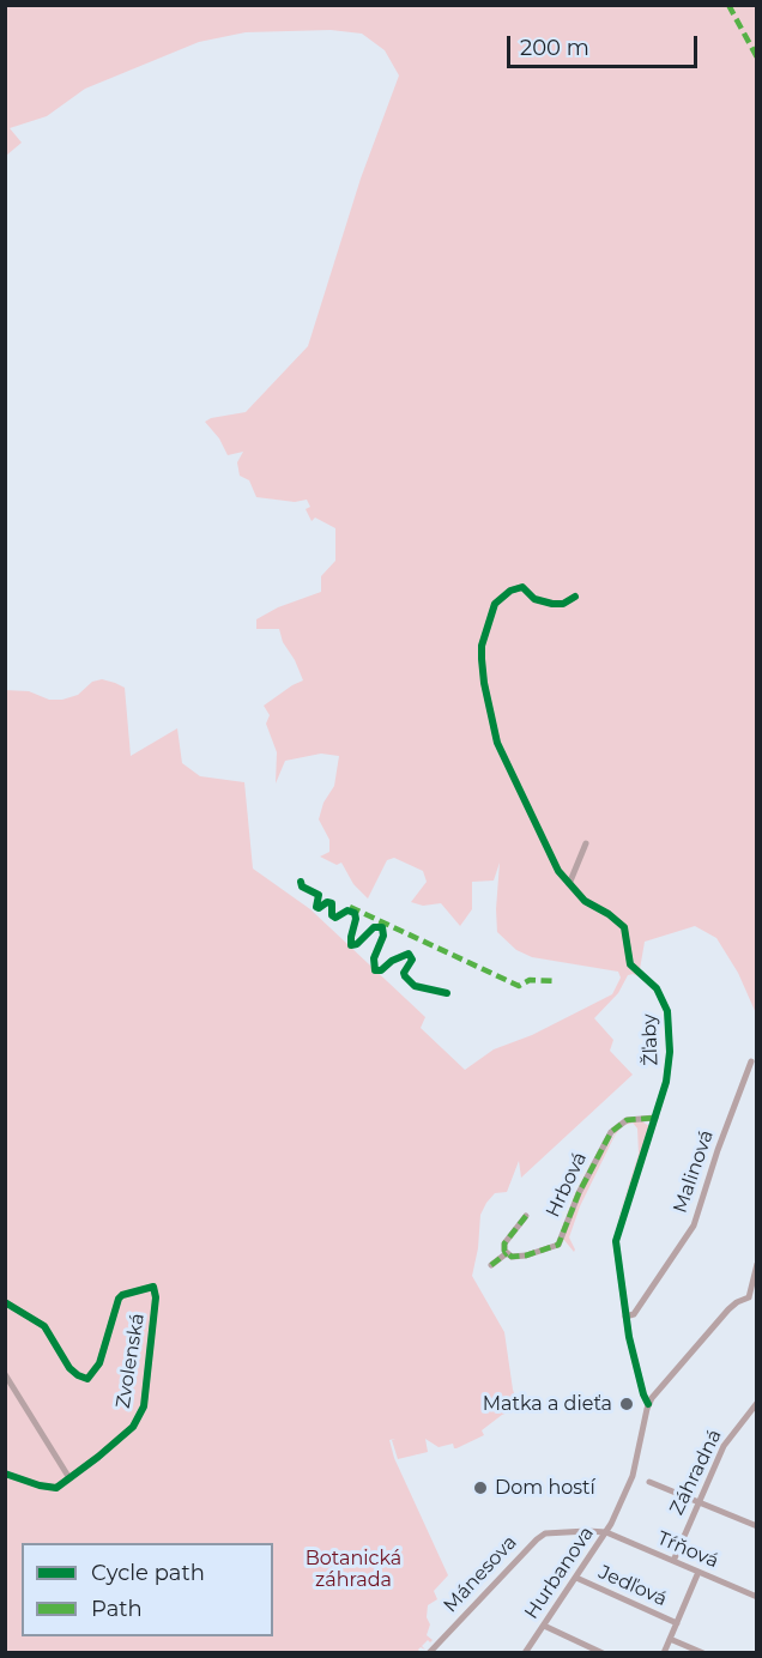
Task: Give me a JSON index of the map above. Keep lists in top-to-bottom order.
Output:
{
  "streets": {
    "street": [
      "Žľaby",
      "Malinová",
      "Hrbová",
      "Zvolenská",
      "Záhradná",
      "Tŕňová",
      "Hurbanova",
      "Mánesova",
      "Jedľová"
    ]
  },
  "crossings": [
    ["Žľaby", "Malinová"],
    ["Žľaby", "Hrbová"],
    ["Žľaby", "Hurbanova"],
    ["Záhradná", "Tŕňová"],
    ["Tŕňová", "Hurbanova"],
    ["Tŕňová", "Mánesova"],
    ["Hurbanova", "Mánesova"],
    ["Hurbanova", "Jedľová"]
  ],
  "parks": ["Botanická záhrada"],
  "places": ["Matka a dieťa", "Dom hostí"],
  "legend": ["Cycle path", "Path"],
  "scale_bar": "200 m"
}
